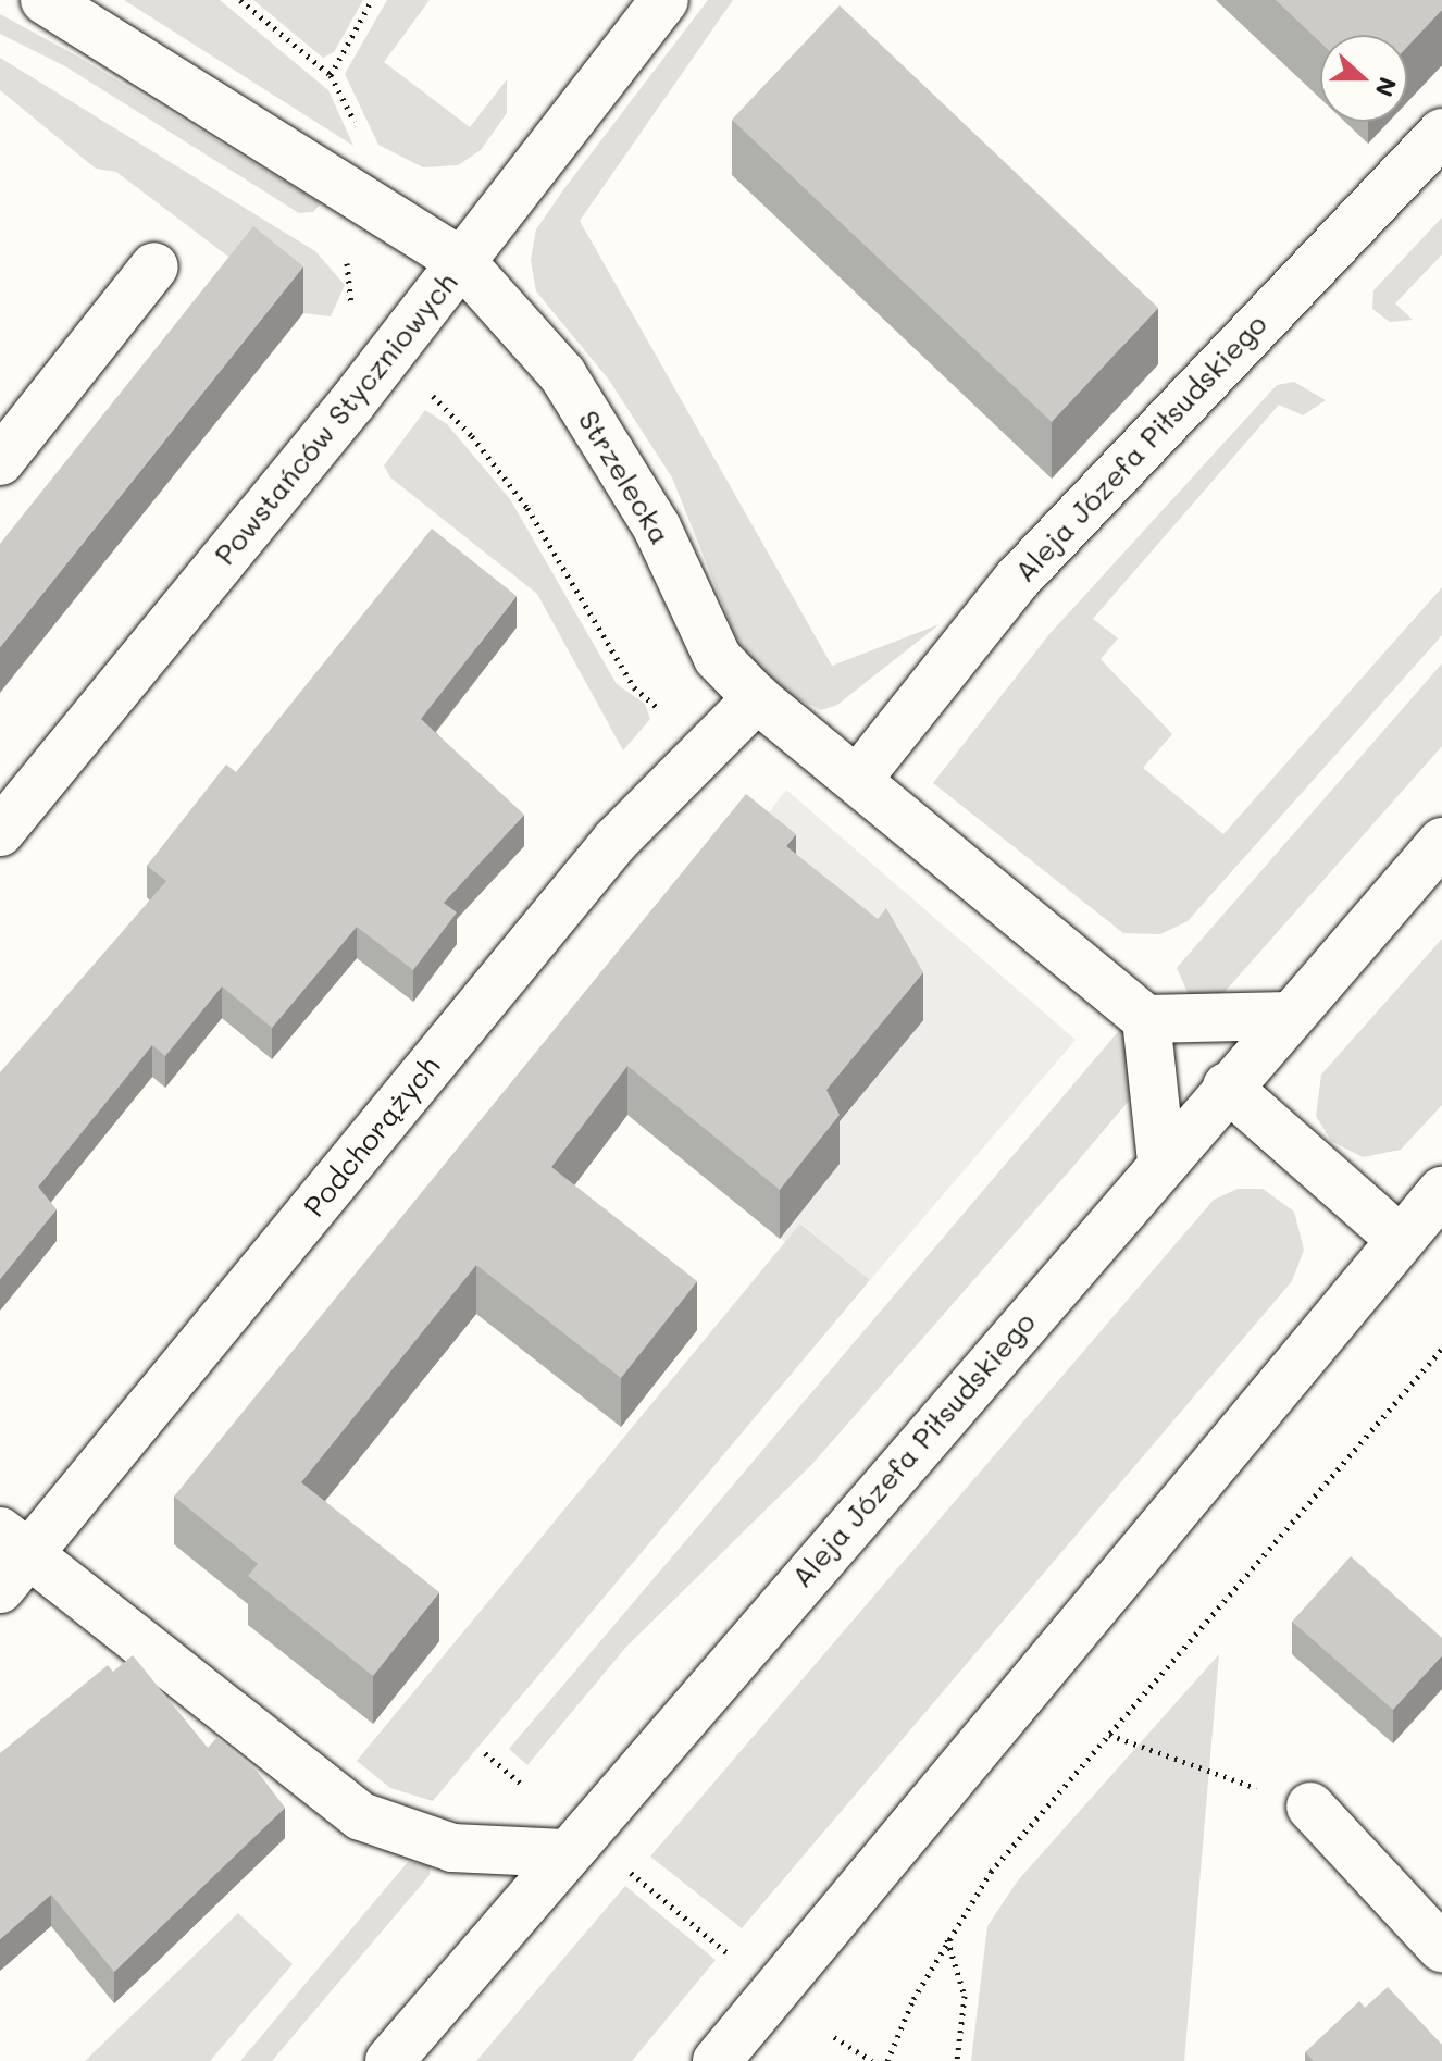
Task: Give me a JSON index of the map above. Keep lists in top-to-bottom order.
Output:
{
  "streets": {
    "street": [
      "Powstańców Styczniowych",
      "Aleja Józefa Piłsudskiego",
      "Strzelecka",
      "Podchorążych"
    ]
  },
  "crossings": [
    ["Powstańców Styczniowych", "Strzelecka"],
    ["Aleja Józefa Piłsudskiego", "Strzelecka"],
    ["Strzelecka", "Podchorążych"]
  ],
  "north": "right"
}
